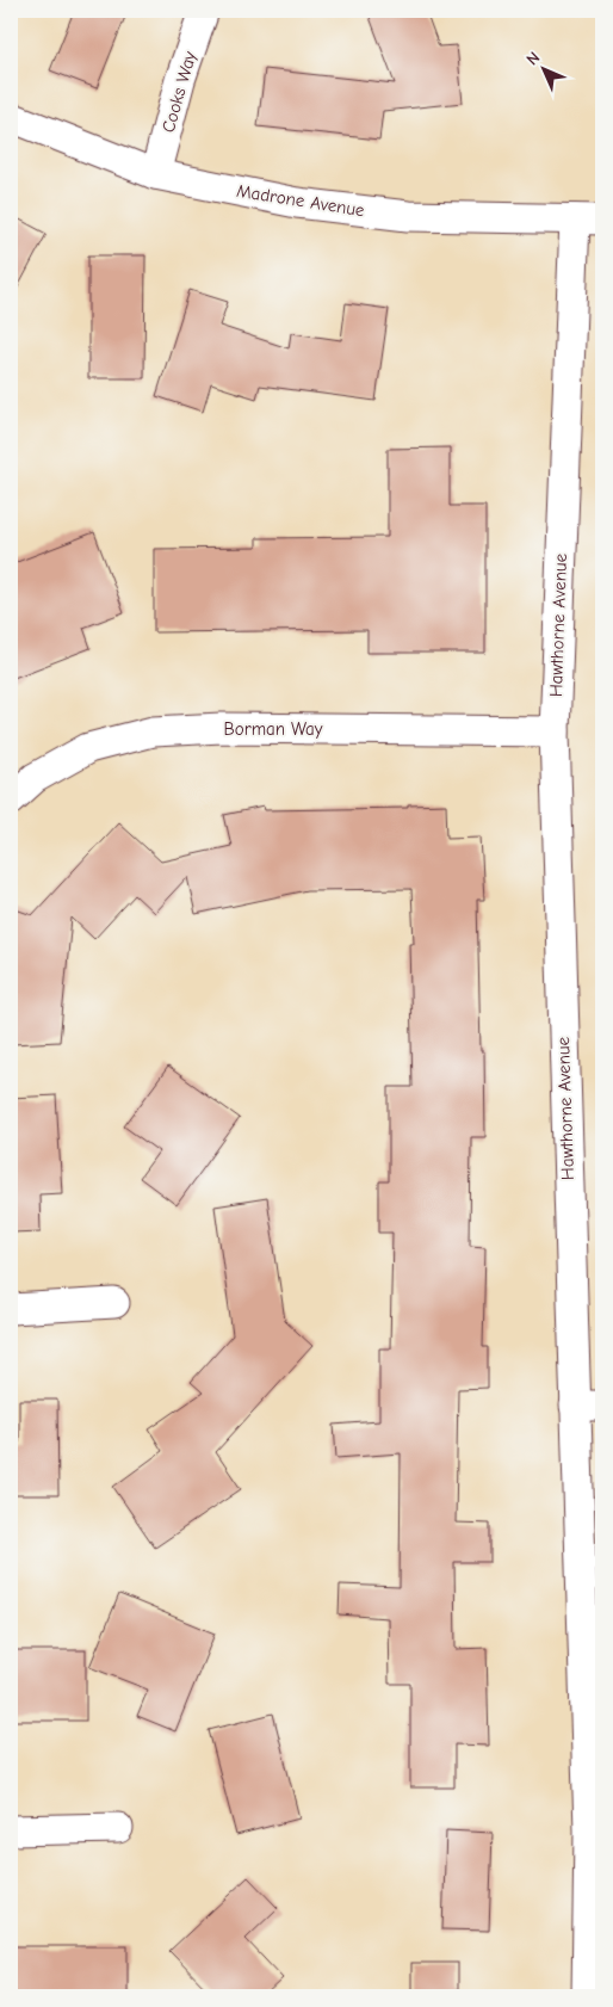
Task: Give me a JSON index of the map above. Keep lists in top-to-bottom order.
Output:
{
  "streets": {
    "street": [
      "Cooks Way",
      "Madrone Avenue",
      "Hawthorne Avenue",
      "Borman Way"
    ]
  },
  "crossings": [
    ["Cooks Way", "Madrone Avenue"],
    ["Madrone Avenue", "Hawthorne Avenue"],
    ["Hawthorne Avenue", "Borman Way"]
  ],
  "north": "top left"
}
